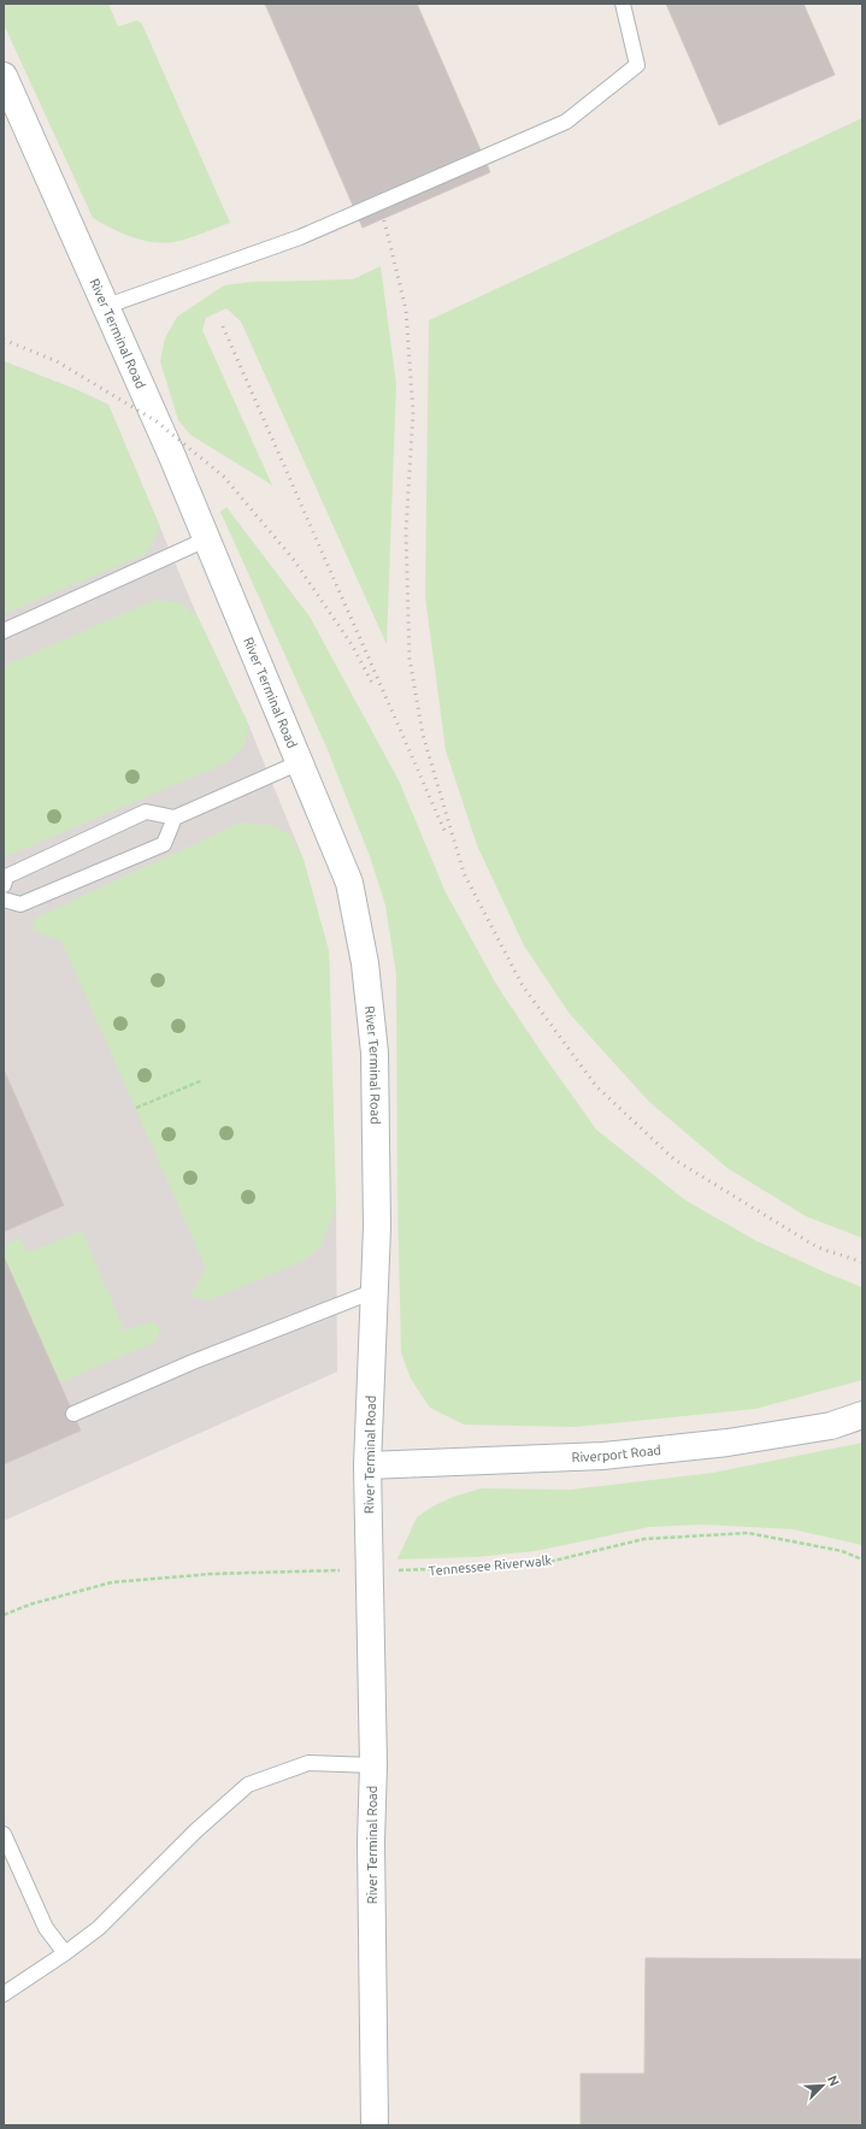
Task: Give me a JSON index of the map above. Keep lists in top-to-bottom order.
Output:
{
  "streets": {
    "street": ["River Terminal Road", "Riverport Road"],
    "path": ["Tennessee Riverwalk"]
  },
  "crossings": [
    ["River Terminal Road", "Riverport Road"],
    ["River Terminal Road", "Tennessee Riverwalk"]
  ],
  "north": "top right"
}
